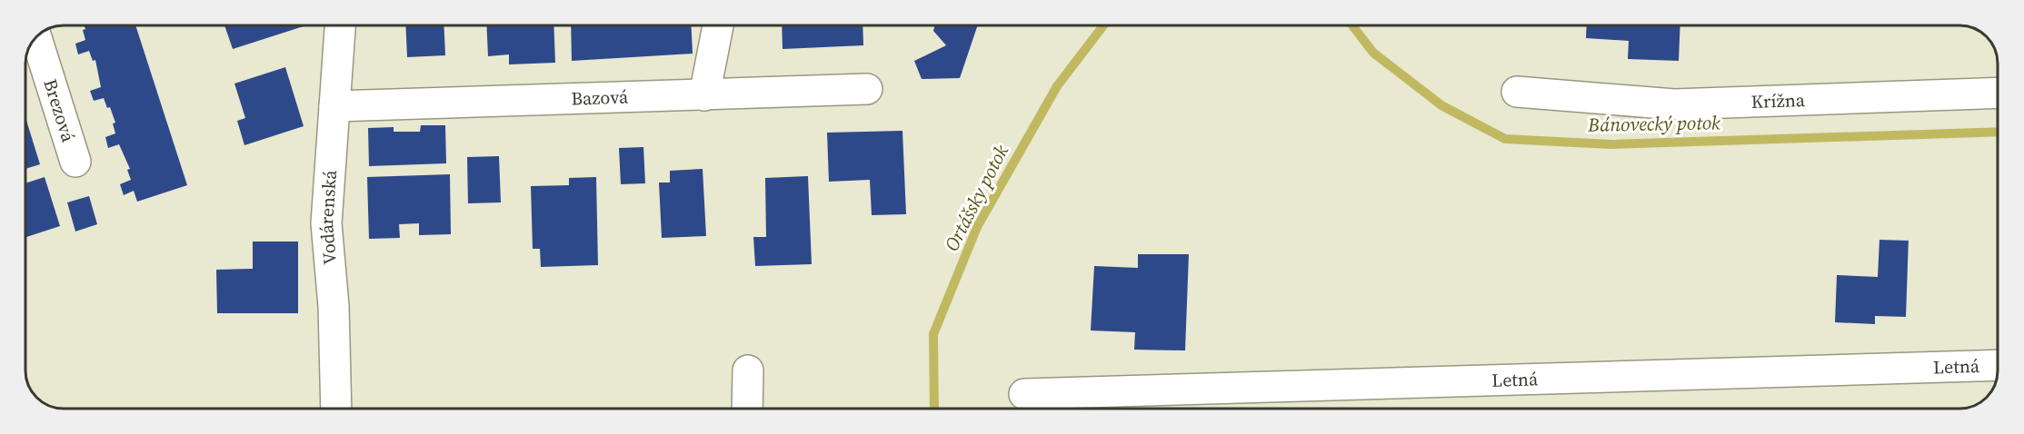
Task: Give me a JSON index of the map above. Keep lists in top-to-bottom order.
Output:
{
  "streets": {
    "street": [
      "Bazová",
      "Krížna",
      "Brezová",
      "Vodárenská",
      "Letná"
    ]
  },
  "crossings": [
    ["Bazová", "Vodárenská"]
  ],
  "water": ["Bánovecký potok", "Ortášsky potok"]
}
